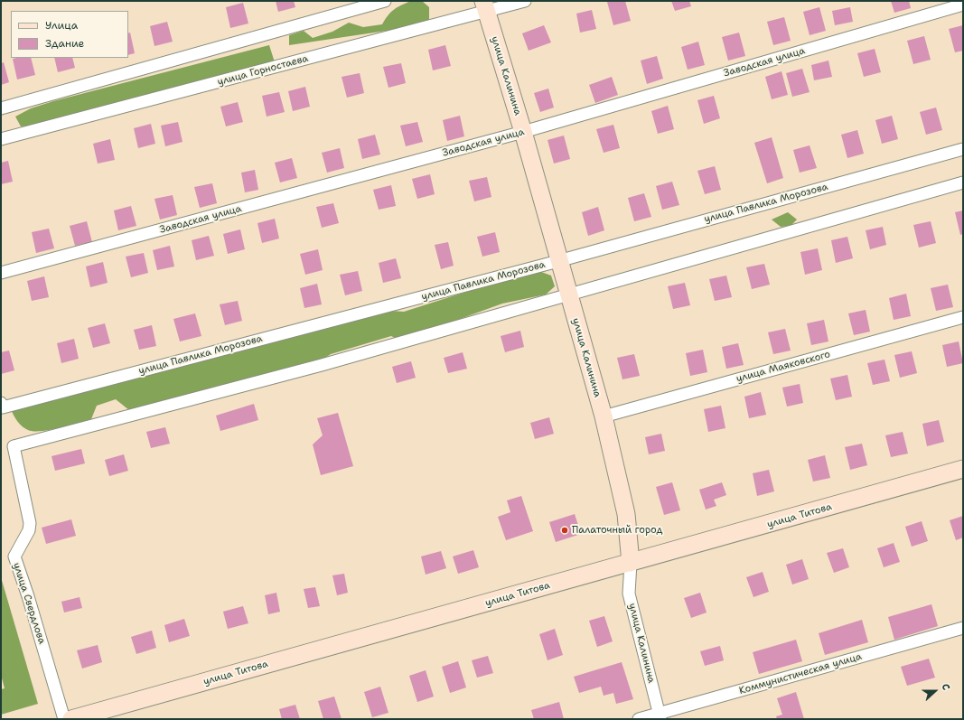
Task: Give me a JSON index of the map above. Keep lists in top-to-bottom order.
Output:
{
  "streets": {
    "main road": ["улица Калинина", "улица Титова"],
    "street": [
      "Заводская улица",
      "улица Горностаева",
      "улица Павлика Морозова",
      "улица Маяковского",
      "улица Свердлова",
      "Коммунистическая улица"
    ]
  },
  "crossings": [
    ["Заводская улица", "улица Калинина"],
    ["улица Горностаева", "улица Калинина"],
    ["улица Калинина", "улица Павлика Морозова"],
    ["улица Калинина", "улица Маяковского"],
    ["улица Калинина", "улица Титова"],
    ["улица Калинина", "улица Свердлова"],
    ["улица Калинина", "Коммунистическая улица"]
  ],
  "places": ["Палаточный город"],
  "legend": ["Улица", "Здание"],
  "north": "right"
}
